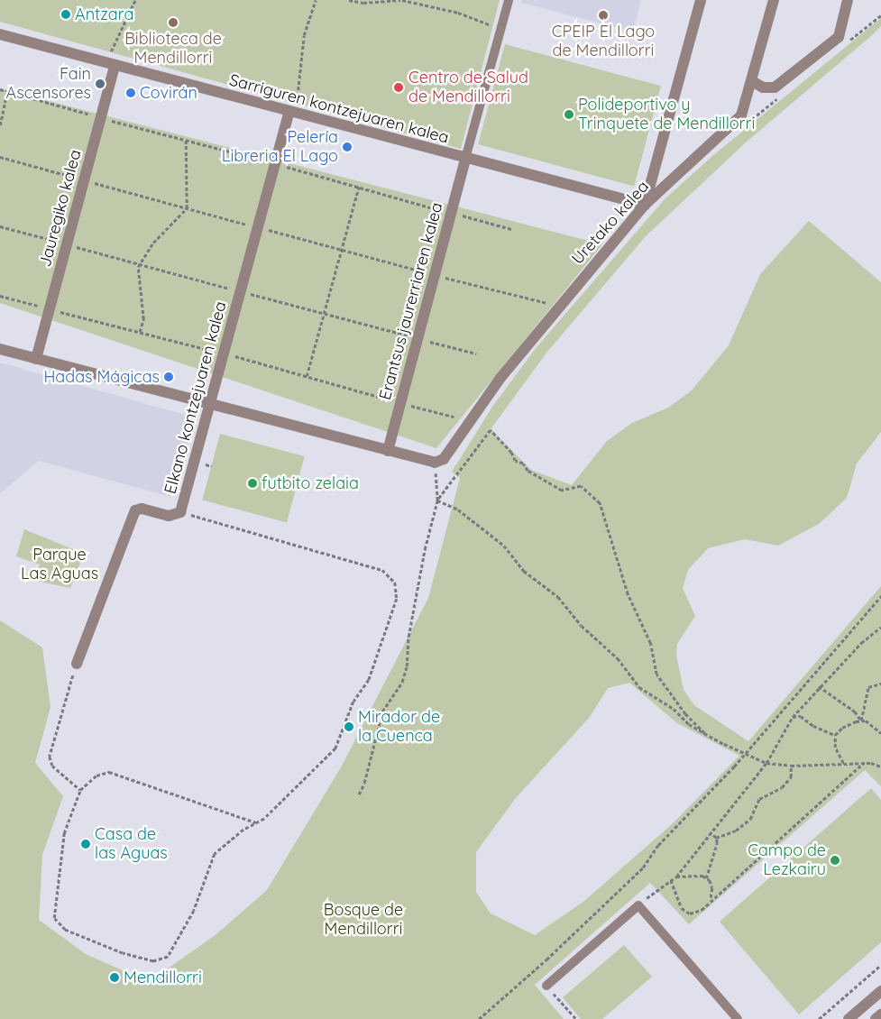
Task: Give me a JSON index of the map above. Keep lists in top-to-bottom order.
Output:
{
  "streets": {
    "street": [
      "Sarriguren kontzejuaren kalea",
      "Jauregiko kalea",
      "Uretako kalea",
      "Erantsus jaurerriaren kalea",
      "Elkano kontzejuaren kalea"
    ]
  },
  "crossings": [
    ["Sarriguren kontzejuaren kalea", "Jauregiko kalea"],
    ["Sarriguren kontzejuaren kalea", "Uretako kalea"],
    ["Sarriguren kontzejuaren kalea", "Erantsus jaurerriaren kalea"],
    ["Sarriguren kontzejuaren kalea", "Elkano kontzejuaren kalea"]
  ],
  "parks": ["Parque Las Aguas", "Bosque de Mendillorri"],
  "places": [
    "Antzara",
    "CPEIP El Lago de Mendillorri",
    "Biblioteca de Mendillorri",
    "Fain Ascensores",
    "Centro de Salud de Mendillorri",
    "Covirán",
    "Polideportivo y Trinquete de Mendillorri",
    "Pelería Libreria El Lago",
    "Hadas Mágicas",
    "futbito zelaia",
    "Mirador de la Cuenca",
    "Casa de las Aguas",
    "Campo de Lezkairu",
    "Mendillorri"
  ]
}
